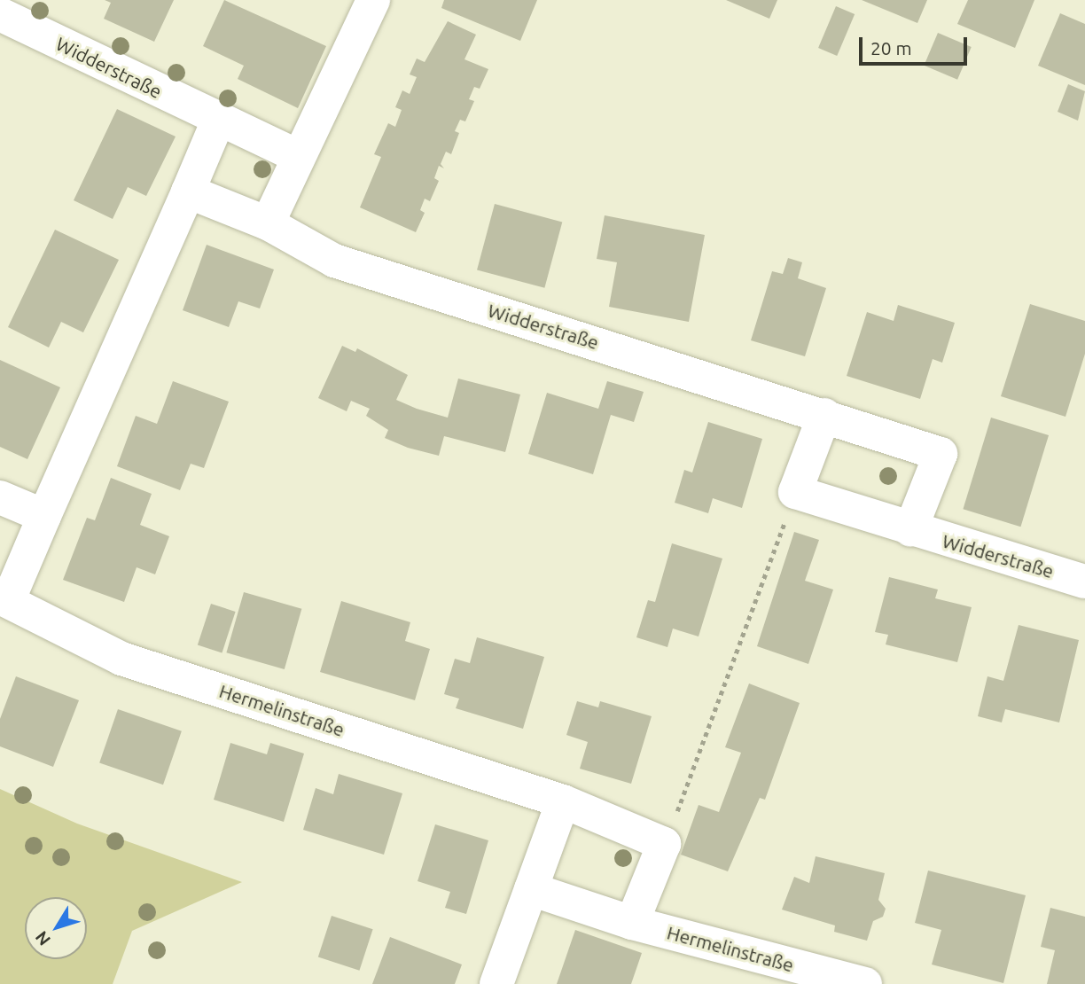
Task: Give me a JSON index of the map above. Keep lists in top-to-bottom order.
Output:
{
  "streets": {
    "street": ["Widderstraße", "Hermelinstraße"]
  },
  "crossings": [
    ["Widderstraße", "Hermelinstraße"]
  ],
  "scale_bar": "20 m",
  "north": "bottom left"
}
